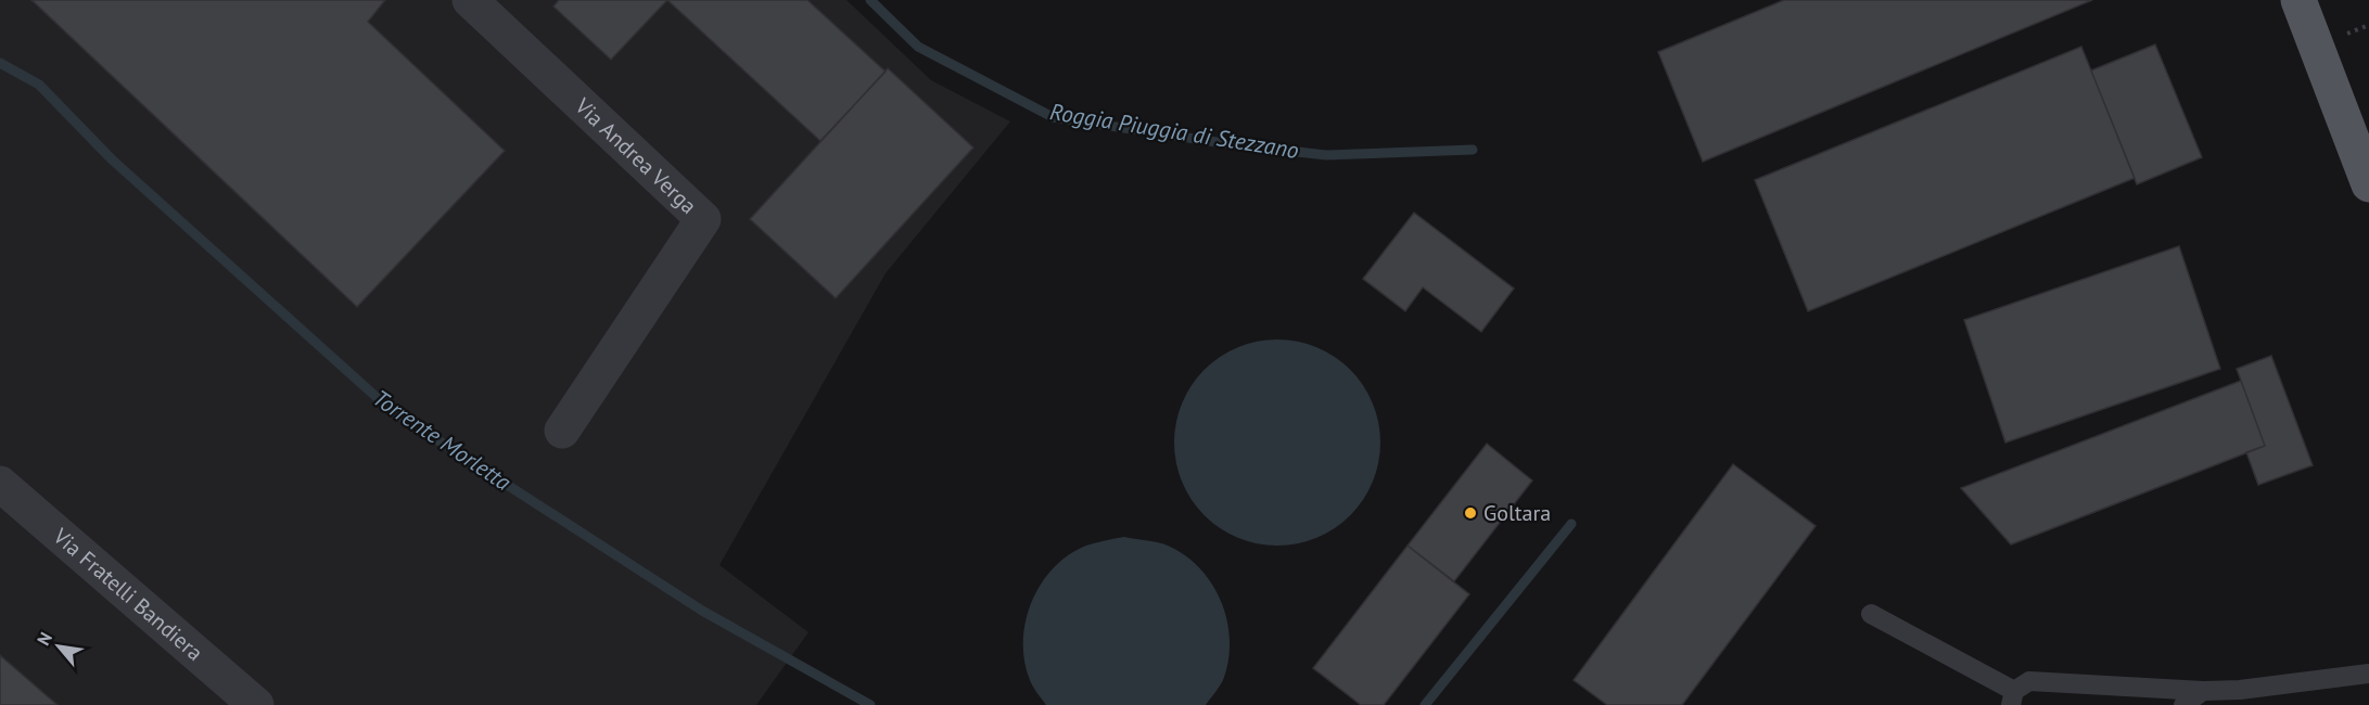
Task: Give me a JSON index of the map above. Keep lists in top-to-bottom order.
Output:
{
  "streets": {
    "street": ["Via Andrea Verga", "Via Fratelli Bandiera"]
  },
  "water": ["Roggia Piuggia di Stezzano", "Torrente Morletta"],
  "places": ["Goltara"],
  "north": "top left"
}
